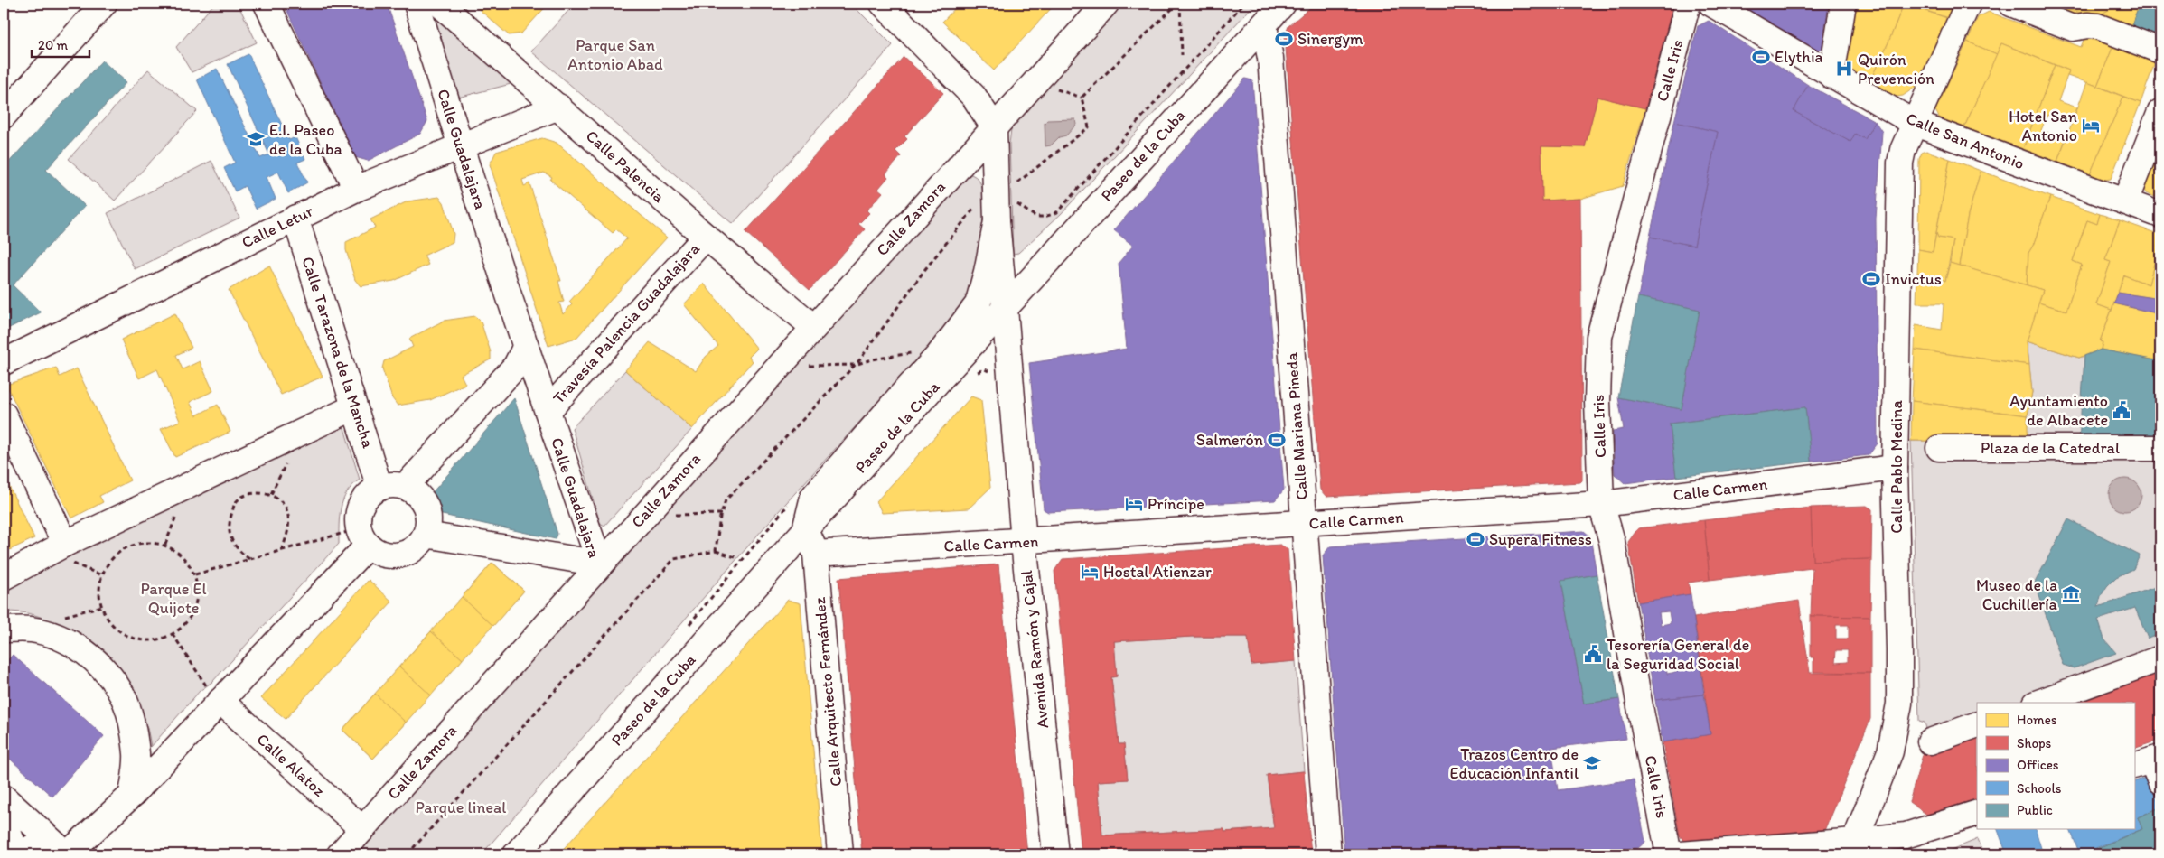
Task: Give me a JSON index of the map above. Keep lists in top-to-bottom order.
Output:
{
  "streets": {
    "street": [
      "Calle Iris",
      "Calle San Antonio",
      "Calle Guadalajara",
      "Paseo de la Cuba",
      "Calle Palencia",
      "Calle Zamora",
      "Calle Letur",
      "Travesía Palencia Guadalajara",
      "Calle Tarazona de la Mancha",
      "Calle Mariana Pineda",
      "Plaza de la Catedral",
      "Calle Pablo Medina",
      "Calle Carmen",
      "Avenida Ramón y Cajal",
      "Calle Arquitecto Fernández",
      "Calle Alatoz"
    ]
  },
  "crossings": [
    ["Calle Iris", "Calle Carmen"],
    ["Calle San Antonio", "Calle Pablo Medina"],
    ["Calle Guadalajara", "Calle Zamora"],
    ["Calle Guadalajara", "Calle Letur"],
    ["Calle Guadalajara", "Travesía Palencia Guadalajara"],
    ["Calle Guadalajara", "Calle Tarazona de la Mancha"],
    ["Paseo de la Cuba", "Calle Mariana Pineda"],
    ["Paseo de la Cuba", "Avenida Ramón y Cajal"],
    ["Paseo de la Cuba", "Calle Arquitecto Fernández"],
    ["Calle Palencia", "Calle Zamora"],
    ["Calle Palencia", "Calle Letur"],
    ["Calle Palencia", "Travesía Palencia Guadalajara"],
    ["Calle Zamora", "Calle Alatoz"],
    ["Calle Letur", "Calle Tarazona de la Mancha"],
    ["Calle Mariana Pineda", "Calle Carmen"],
    ["Calle Pablo Medina", "Calle Carmen"],
    ["Calle Carmen", "Avenida Ramón y Cajal"],
    ["Calle Carmen", "Calle Arquitecto Fernández"]
  ],
  "parks": ["Parque San Antonio Abad", "Parque El Quijote", "Parque lineal"],
  "places": {
    "sports": [
      "Sinergym",
      "Elythia",
      "Invictus",
      "Salmerón",
      "Supera Fitness"
    ],
    "hospital": ["Quirón Prevención"],
    "hotel": ["Hotel San Antonio", "Príncipe", "Hostal Atienzar"],
    "school or university": ["E.I. Paseo de la Cuba", "Trazos Centro de Educación Infantil"],
    "public building": ["Ayuntamiento de Albacete", "Tesorería General de la Seguridad Social"],
    "museum": ["Museo de la Cuchillería"]
  },
  "legend": [
    "Homes",
    "Shops",
    "Offices",
    "Schools",
    "Public"
  ],
  "scale_bar": "20 m"
}
